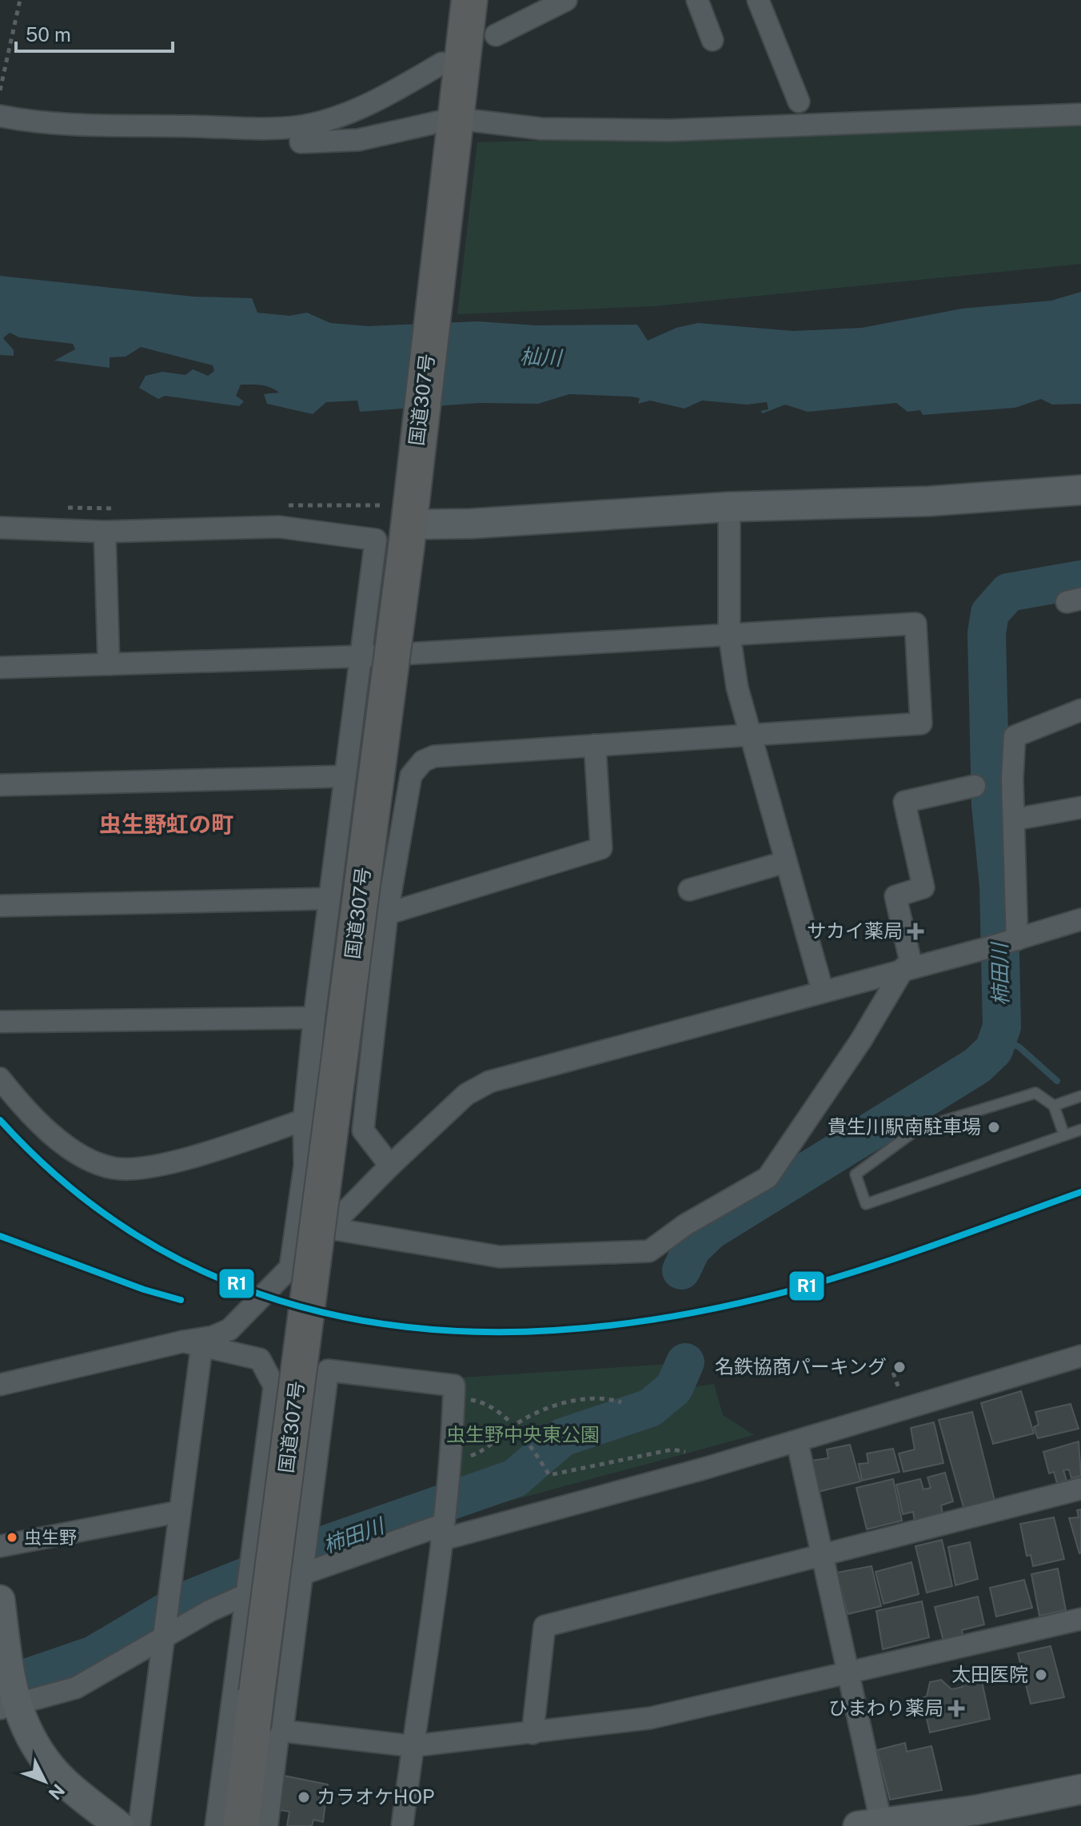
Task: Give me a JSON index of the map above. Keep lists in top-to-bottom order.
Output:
{
  "streets": {
    "highway": ["国道307号"]
  },
  "districts": ["虫生野虹の町"],
  "water": ["杣川", "柿田川"],
  "parks": ["虫生野中央東公園"],
  "places": {
    "health": ["サカイ薬局", "ひまわり薬局"],
    "other": [
      "貴生川駅南駐車場",
      "名鉄協商パーキング",
      "虫生野",
      "太田医院",
      "カラオケHOP"
    ]
  },
  "lines": ["transit line R1"],
  "scale_bar": "50 m",
  "north": "bottom right"
}
